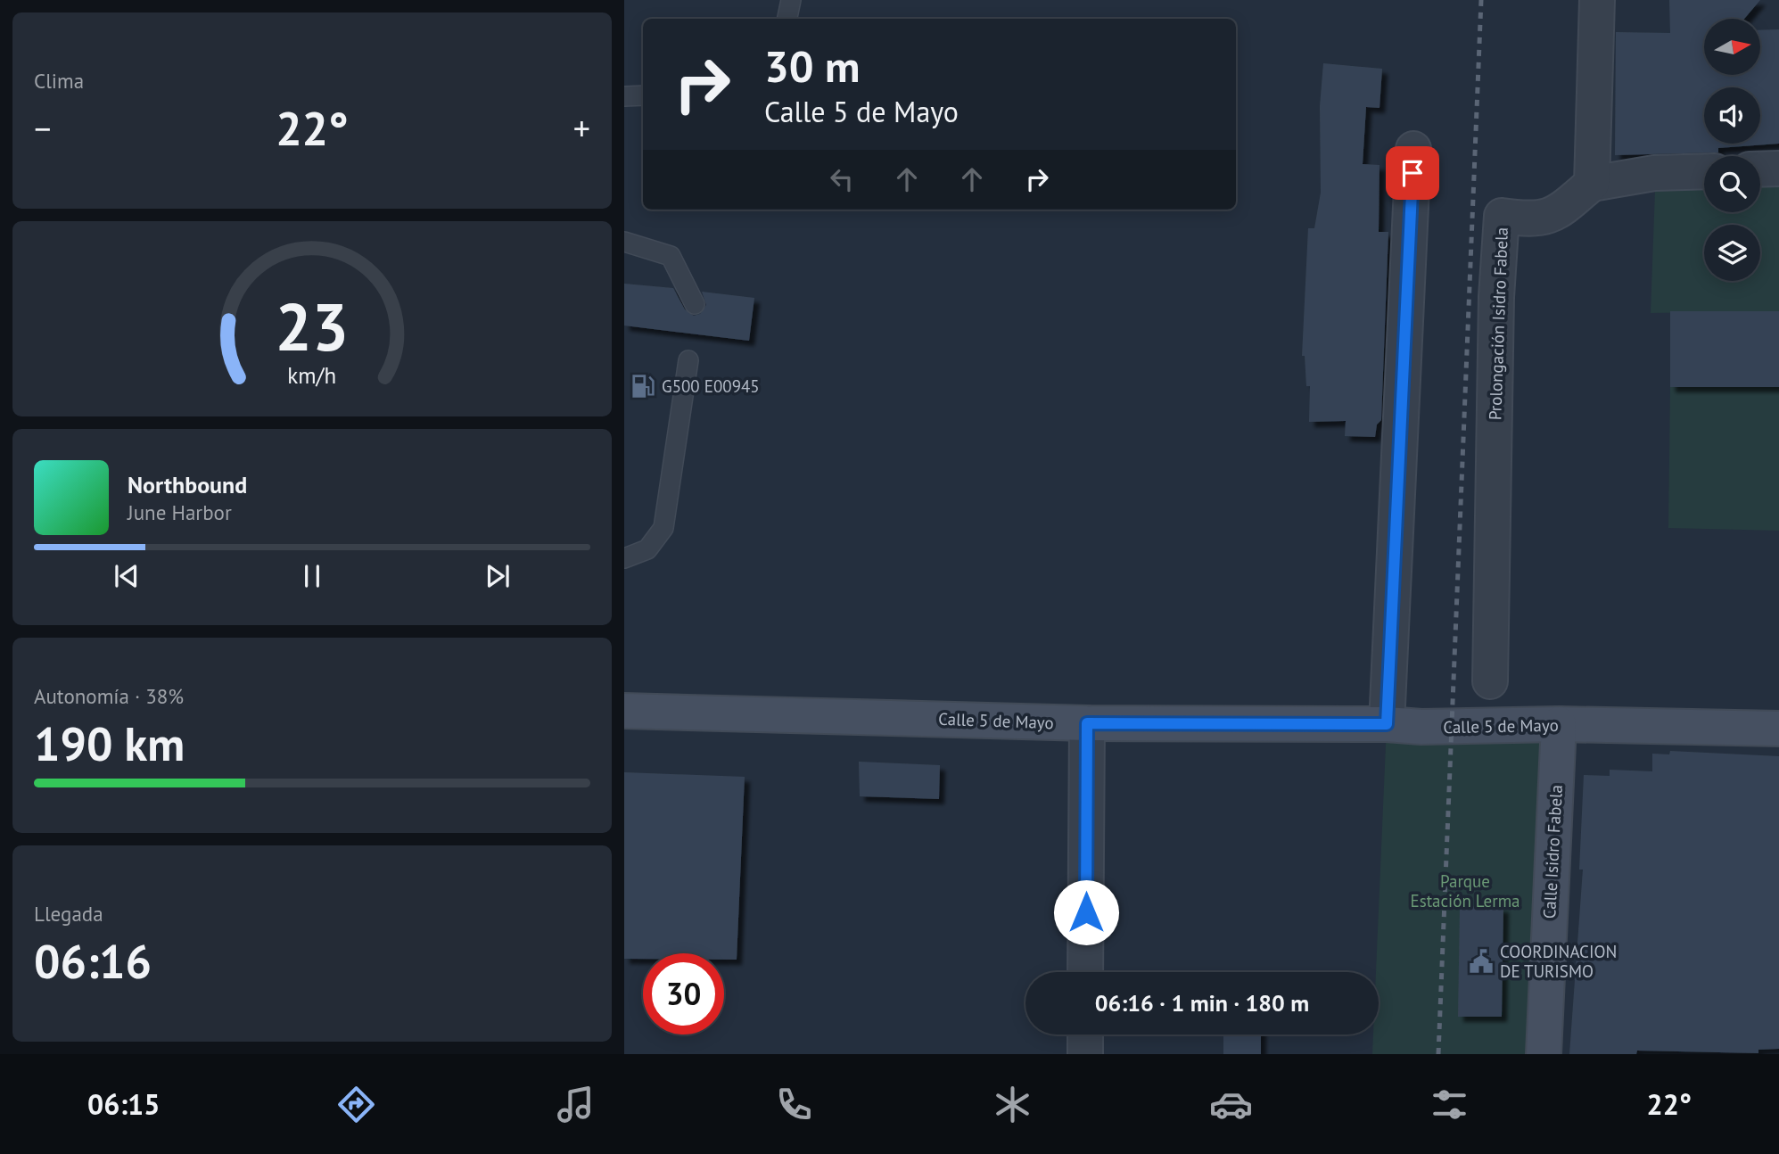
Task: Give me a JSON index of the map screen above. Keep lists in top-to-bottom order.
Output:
{
  "streets": {
    "main road": ["Calle 5 de Mayo", "Calle Isidro Fabela"],
    "street": ["Prolongación Isidro Fabela"]
  },
  "crossings": [
    ["Calle 5 de Mayo", "Calle Isidro Fabela"]
  ],
  "parks": ["Parque Estación Lerma"],
  "places": {
    "fuel station": ["G500 E00945"],
    "public building": ["COORDINACION DE TURISMO"]
  },
  "north": "right",
  "page": {
    "tile": [
      "Clima",
      ["Autonomía · 38%", "190 km"],
      ["Llegada", "06:16"]
    ],
    "turn": ["30 m", "Calle 5 de Mayo"],
    "heat": ["−", "22°", "+"],
    "song": ["Northbound", "June Harbor"],
    "limit": "30",
    "trip": "06:16 · 1 min · 180 m",
    "tabs": ["06:15", "22°"],
    "gauge": ["23", "km/h"]
  }
}
